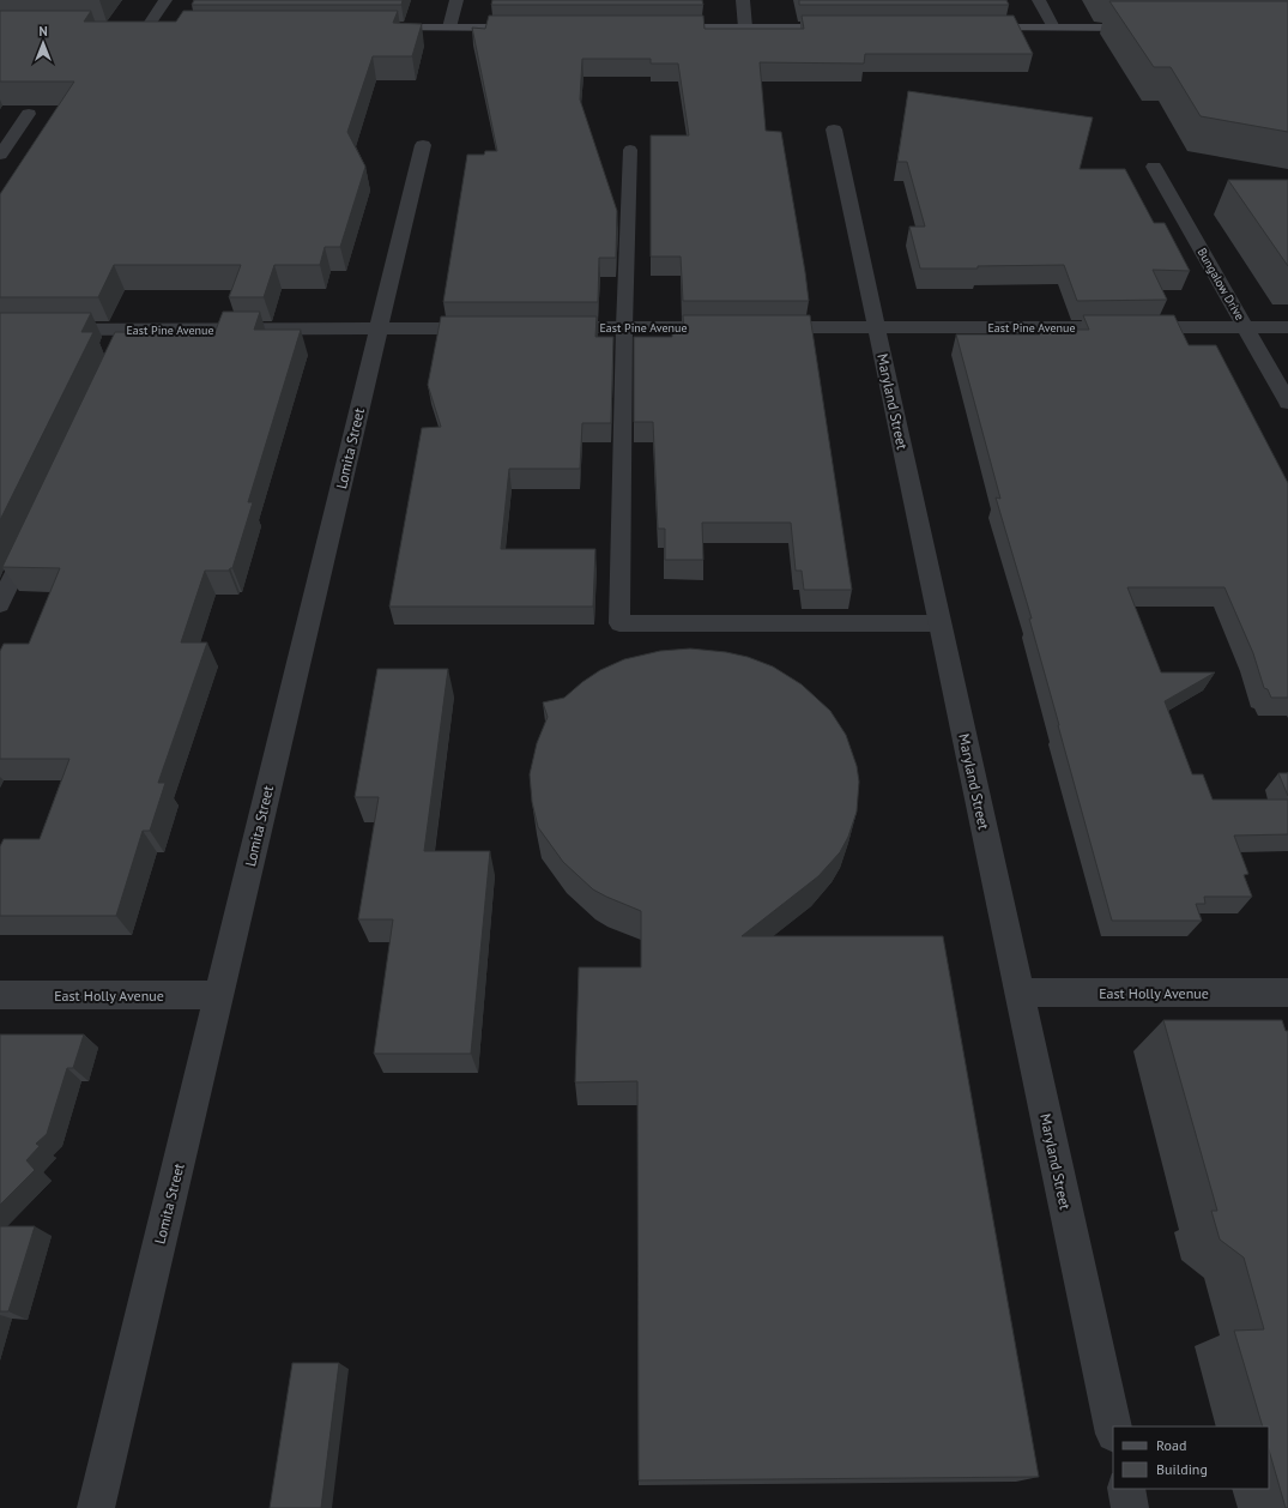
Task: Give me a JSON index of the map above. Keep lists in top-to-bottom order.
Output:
{
  "streets": {
    "street": [
      "Bungalow Drive",
      "East Pine Avenue",
      "Maryland Street",
      "Lomita Street",
      "East Holly Avenue"
    ]
  },
  "crossings": [
    ["Bungalow Drive", "East Pine Avenue"],
    ["East Pine Avenue", "Maryland Street"],
    ["East Pine Avenue", "Lomita Street"],
    ["Maryland Street", "East Holly Avenue"],
    ["Lomita Street", "East Holly Avenue"]
  ],
  "legend": ["Road", "Building"],
  "north": "top"
}
